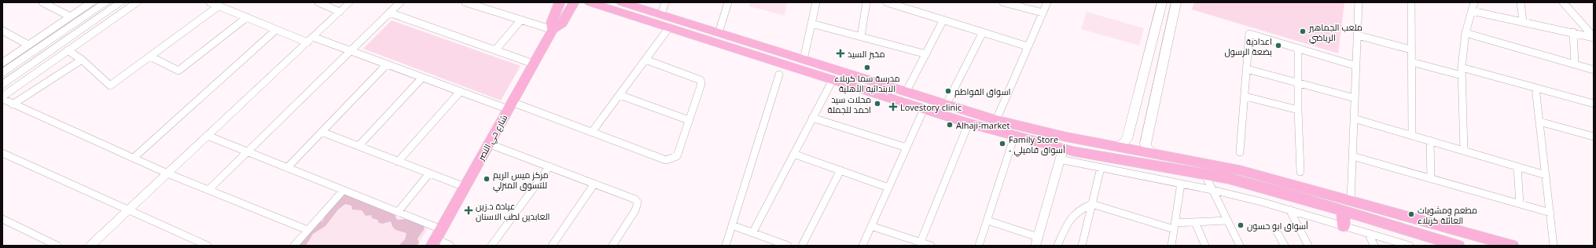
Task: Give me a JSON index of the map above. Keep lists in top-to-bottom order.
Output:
{
  "streets": {
    "main road": ["شارع حي النصر"]
  },
  "places": {
    "other": [
      "ملعب الجماهير الرياضي",
      "اعدادية بضعة الرسول",
      "مدرسة سما كربلاء الابتدائيه الأهلية",
      "اسواق الفواطم",
      "محلات سيد احمد للجملة",
      "Alhaji-market",
      "Family Store - أسواق فاميلي",
      "مركز ميس الريم للتسوق المنزلي",
      "مطعم ومشويات العائلة كربلاء",
      "أسواق ابو حسون"
    ],
    "health": ["مخبز السيد", "Lovestory clinic", "عيادة د.زين العابدين لطب الاسنان"]
  }
}
